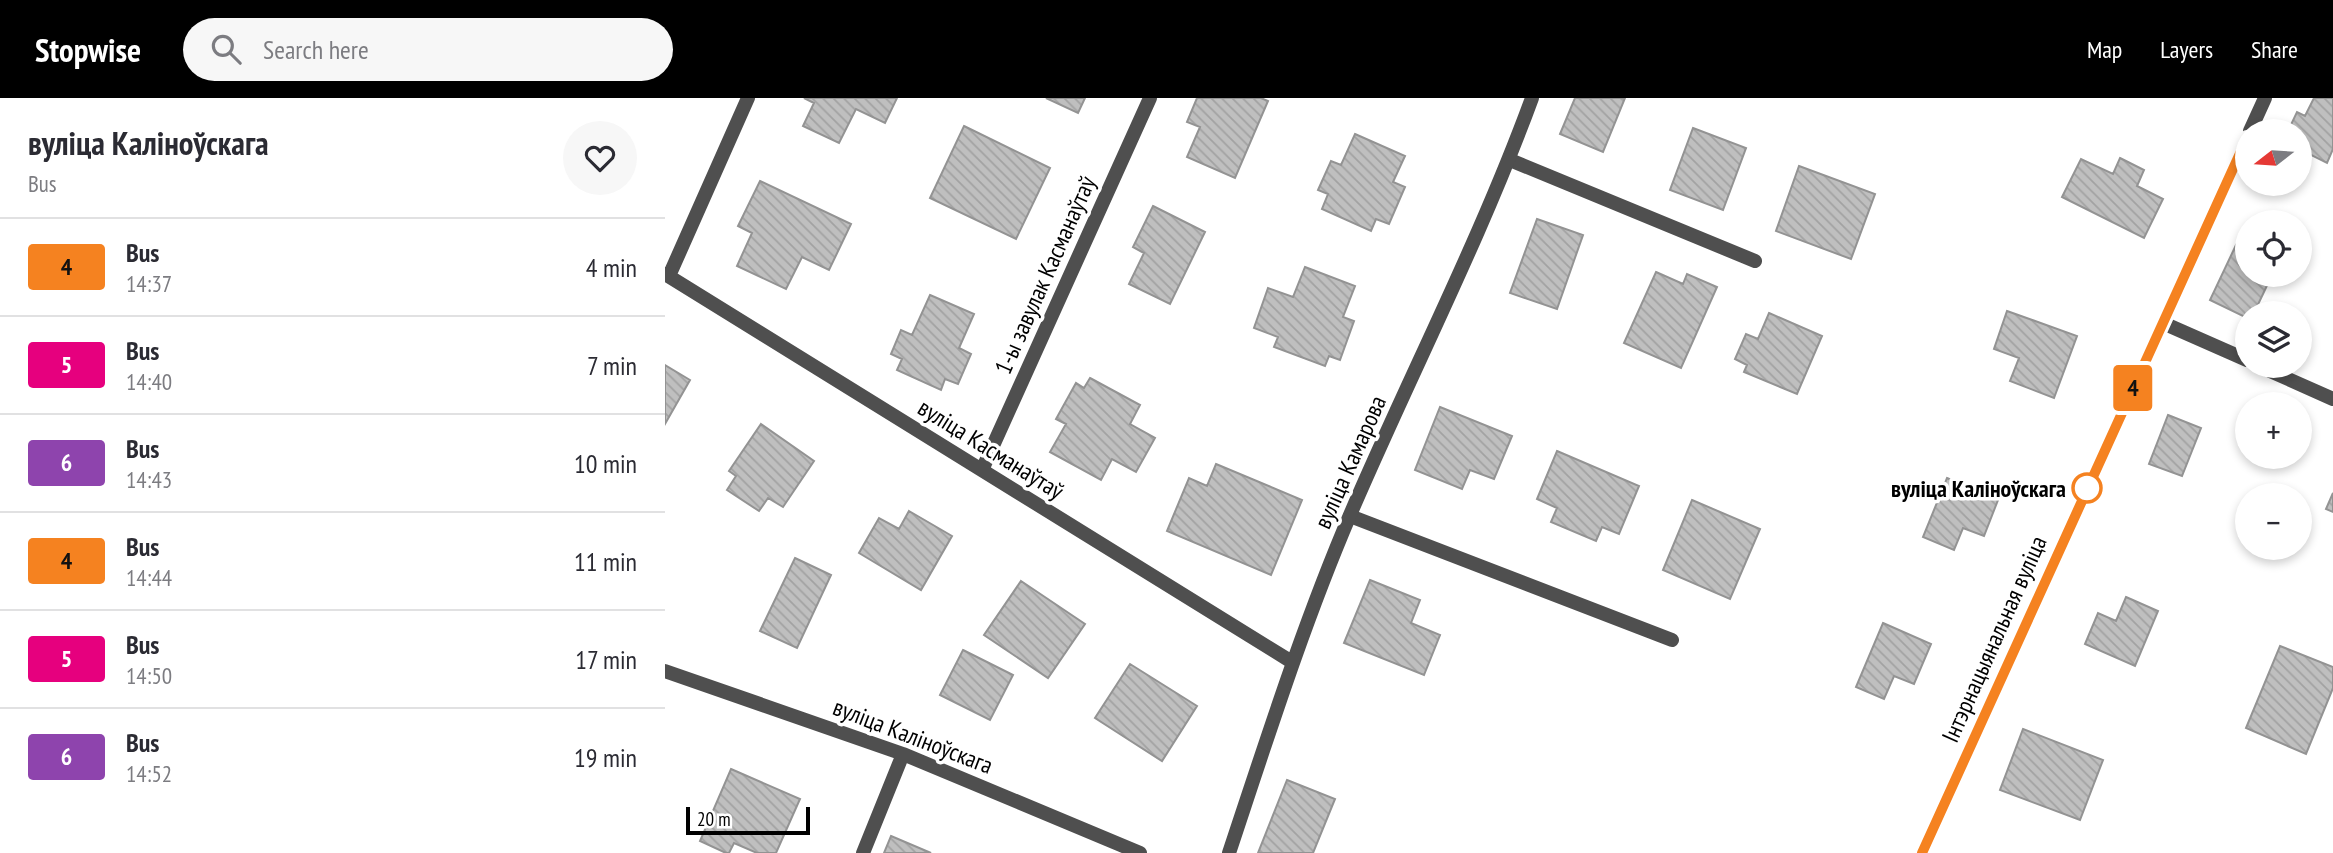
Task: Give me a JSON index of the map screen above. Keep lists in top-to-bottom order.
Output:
{
  "streets": {
    "street": [
      "1-ы завулак Касманаўтаў",
      "вуліца Касманаўтаў",
      "вуліца Камарова",
      "Інтэрнацыянальная вуліца",
      "вуліца Каліноўскага"
    ]
  },
  "crossings": [
    ["1-ы завулак Касманаўтаў", "вуліца Касманаўтаў"],
    ["вуліца Касманаўтаў", "вуліца Камарова"]
  ],
  "places": ["вуліца Каліноўскага"],
  "lines": ["bus line 4"],
  "scale_bar": "20 m",
  "north": "left",
  "page": {
    "header": "Stopwise",
    "search": "Search here",
    "nav": ["Map", "Layers", "Share"],
    "heading": ["вуліца Каліноўскага", "Bus"],
    "on_map": "4",
    "map_buttons": ["+", "−"],
    "list": [
      {
        "mark": "4",
        "name": "Bus",
        "note": "14:37",
        "value": "4 min"
      },
      {
        "mark": "5",
        "name": "Bus",
        "note": "14:40",
        "value": "7 min"
      },
      {
        "mark": "6",
        "name": "Bus",
        "note": "14:43",
        "value": "10 min"
      },
      {
        "mark": "4",
        "name": "Bus",
        "note": "14:44",
        "value": "11 min"
      },
      {
        "mark": "5",
        "name": "Bus",
        "note": "14:50",
        "value": "17 min"
      },
      {
        "mark": "6",
        "name": "Bus",
        "note": "14:52",
        "value": "19 min"
      }
    ],
    "scale": "20 m"
  }
}
